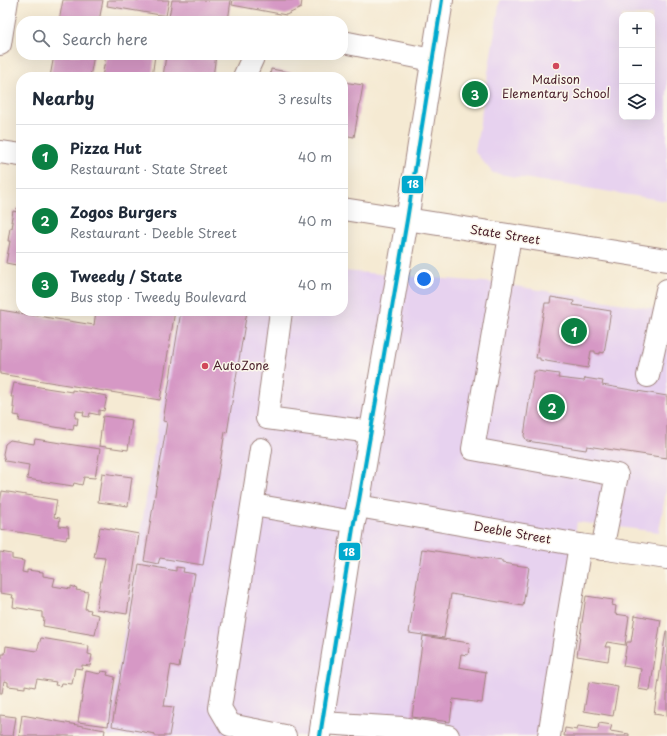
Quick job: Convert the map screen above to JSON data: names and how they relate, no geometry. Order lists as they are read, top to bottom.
{
  "streets": {
    "main road": ["State Street", "Deeble Street"]
  },
  "places": ["Madison Elementary School", "AutoZone"],
  "lines": ["transit line 18"],
  "page": {
    "map_buttons": ["+", "−"],
    "search": "Search here",
    "heading": ["Nearby", "3 results"],
    "pins": ["3", "1", "2"],
    "list": [
      {
        "mark": "1",
        "name": "Pizza Hut",
        "note": "Restaurant · State Street",
        "value": "40 m"
      },
      {
        "mark": "2",
        "name": "Zogos Burgers",
        "note": "Restaurant · Deeble Street",
        "value": "40 m"
      },
      {
        "mark": "3",
        "name": "Tweedy / State",
        "note": "Bus stop · Tweedy Boulevard",
        "value": "40 m"
      }
    ]
  }
}
